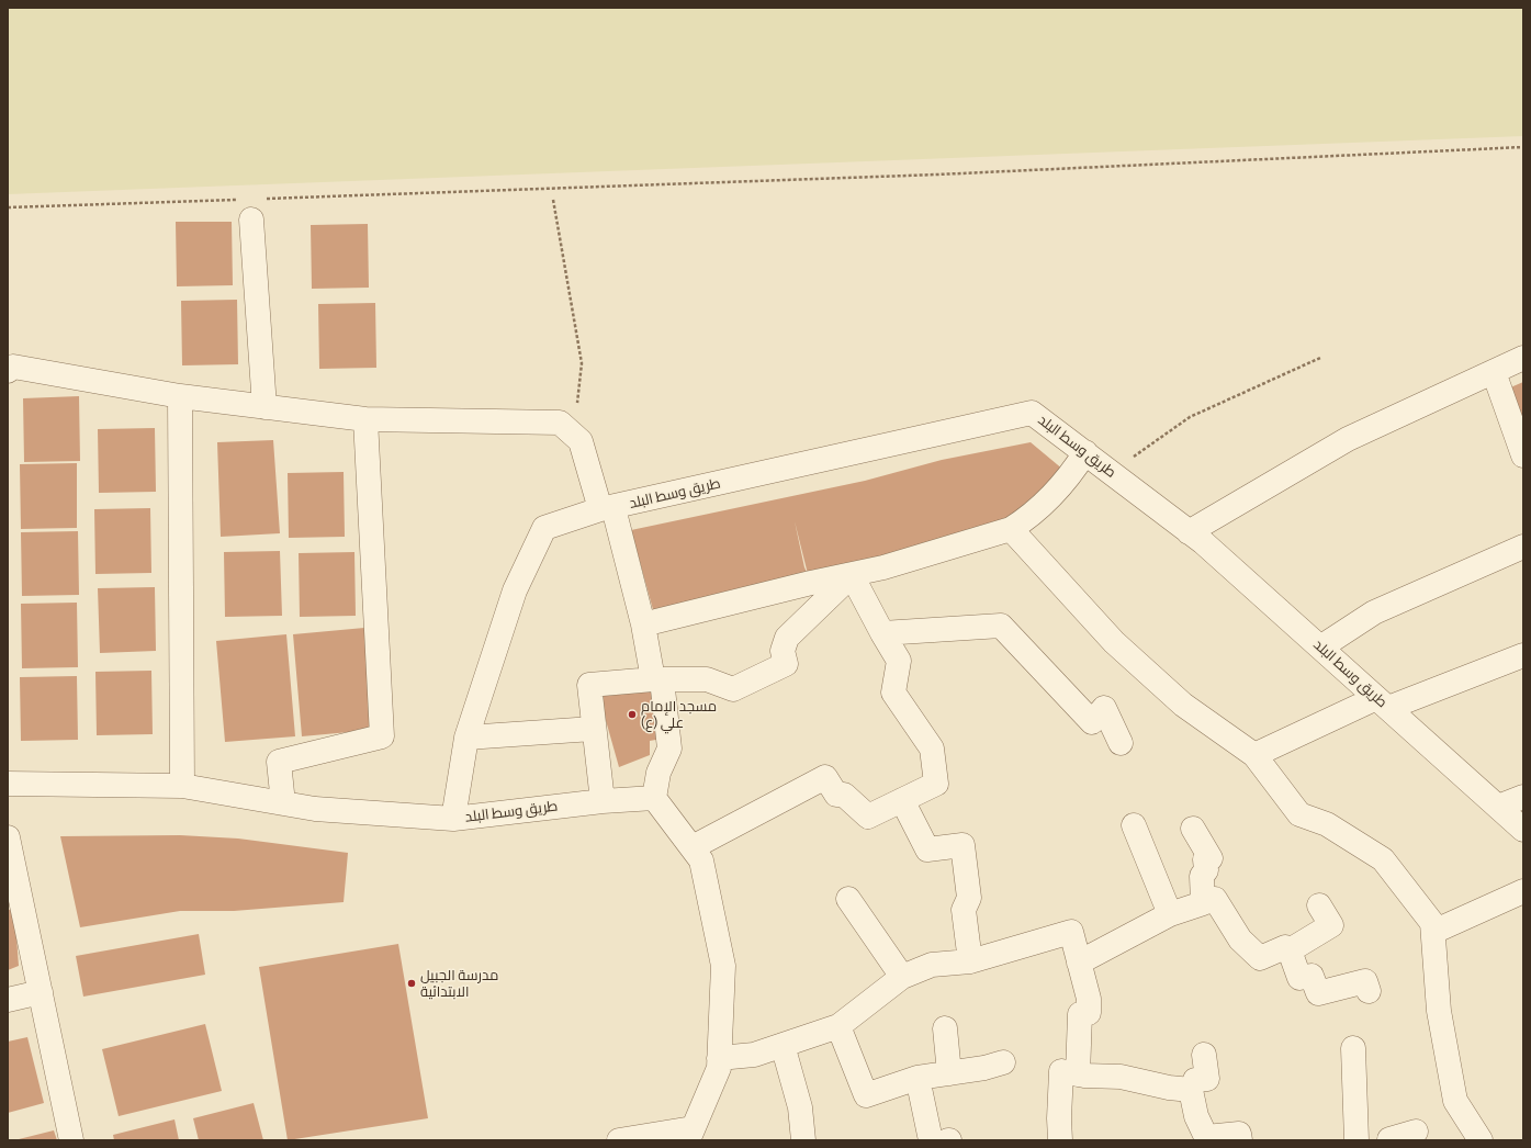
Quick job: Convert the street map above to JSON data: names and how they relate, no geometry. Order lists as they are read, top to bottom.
{
  "streets": {
    "street": ["طريق وسط البلد"]
  },
  "places": ["مسجد الإمام علي (ع)", "مدرسة الجبيل الابتدائية"]
}
